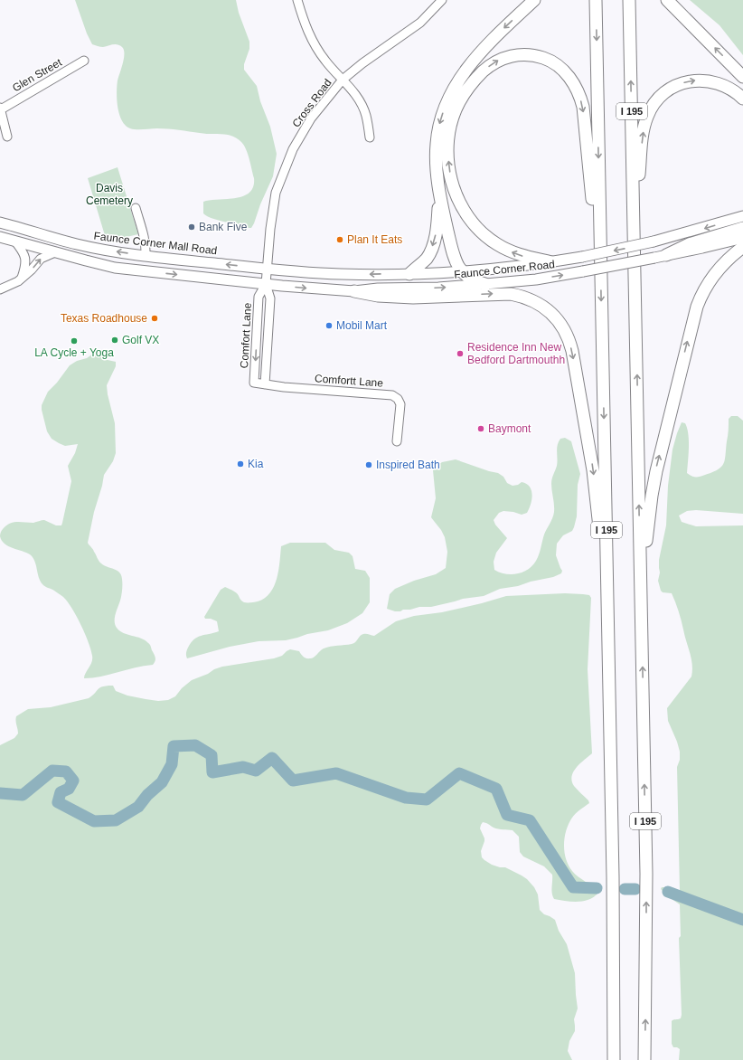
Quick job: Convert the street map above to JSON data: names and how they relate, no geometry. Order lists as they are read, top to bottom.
{
  "streets": {
    "highway": ["I 195"],
    "main road": ["Faunce Corner Mall Road", "Faunce Corner Road"],
    "street": [
      "Glen Street",
      "Cross Road",
      "Comfort Lane",
      "Comfortt Lane"
    ]
  },
  "crossings": [
    ["Cross Road", "Faunce Corner Mall Road"],
    ["Cross Road", "Faunce Corner Road"],
    ["Cross Road", "Comfort Lane"],
    ["Faunce Corner Mall Road", "Faunce Corner Road"],
    ["Faunce Corner Road", "Comfort Lane"],
    ["Comfort Lane", "Comfortt Lane"]
  ],
  "parks": ["Davis Cemetery"],
  "places": [
    "Bank Five",
    "Plan It Eats",
    "Texas Roadhouse",
    "Mobil Mart",
    "Golf VX",
    "LA Cycle + Yoga",
    "Residence Inn New Bedford Dartmouthh",
    "Baymont",
    "Kia",
    "Inspired Bath"
  ]
}
